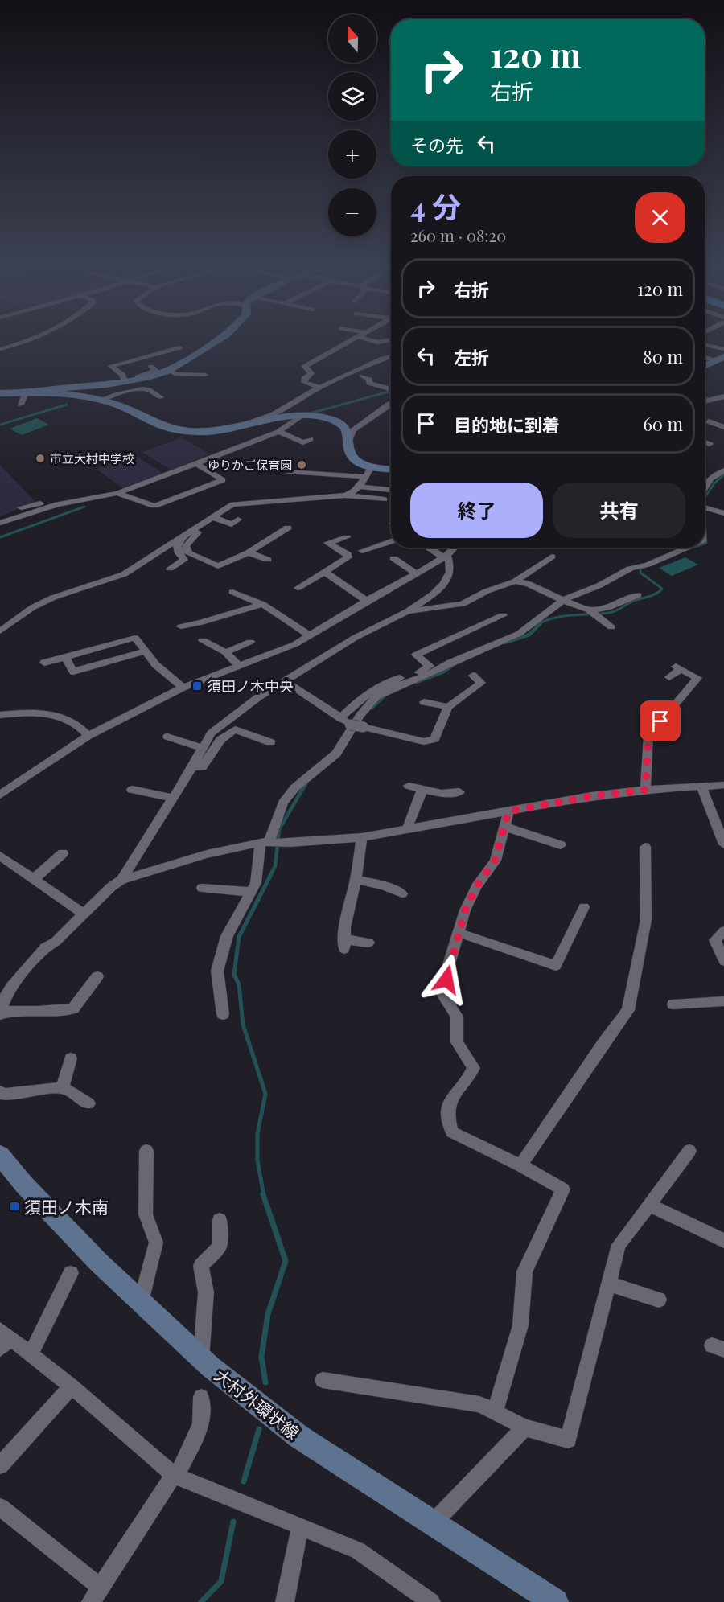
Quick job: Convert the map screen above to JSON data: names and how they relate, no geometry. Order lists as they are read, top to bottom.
{
  "streets": {
    "street": ["大村外環状線"]
  },
  "places": {
    "other": ["市立大村中学校", "ゆりかご保育園"],
    "transit": ["須田ノ木中央", "須田ノ木南"]
  },
  "north": "top",
  "page": {
    "map_buttons": ["+", "−"],
    "turn": ["120 m", "右折"],
    "then": "その先",
    "heading": ["4 分", "260 m · 08:20"],
    "list": [
      {
        "name": "右折",
        "value": "120 m"
      },
      {
        "name": "左折",
        "value": "80 m"
      },
      {
        "name": "目的地に到着",
        "value": "60 m"
      }
    ],
    "buttons": ["終了", "共有"]
  }
}
